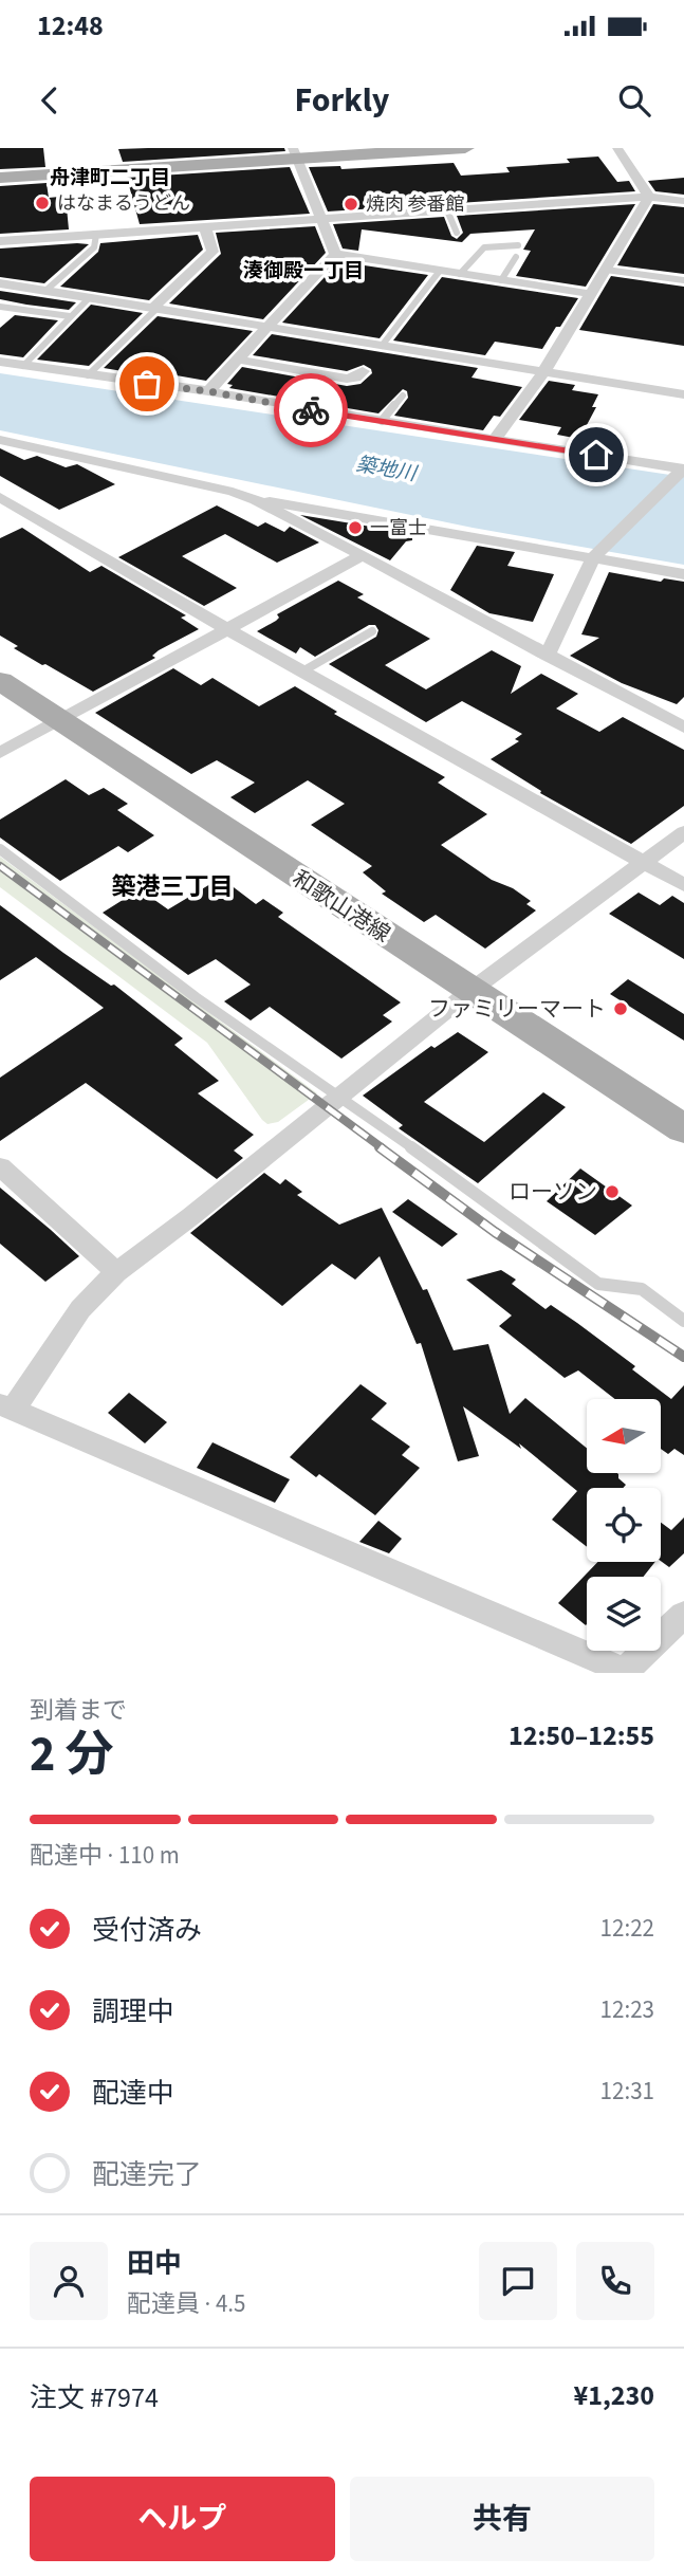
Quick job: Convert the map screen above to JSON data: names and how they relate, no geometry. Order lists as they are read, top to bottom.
{
  "streets": {
    "main road": ["和歌山港線"]
  },
  "districts": ["舟津町二丁目", "湊御殿一丁目", "築港三丁目"],
  "water": ["築地川"],
  "places": [
    "はなまるうどん",
    "焼肉 参番館",
    "一富士",
    "ファミリーマート",
    "ローソン"
  ],
  "north": "left",
  "page": {
    "status": "12:48",
    "header": "Forkly",
    "heading": ["2 分", "到着まで", "12:50–12:55"],
    "panel": [
      "田中",
      "配達員 · 4.5",
      "注文 #7974",
      "¥1,230"
    ],
    "bar": "配達中 · 110 m",
    "list": [
      ["受付済み", "12:22"],
      ["調理中", "12:23"],
      ["配達中", "12:31"],
      "配達完了"
    ],
    "buttons": ["ヘルプ", "共有"]
  }
}
